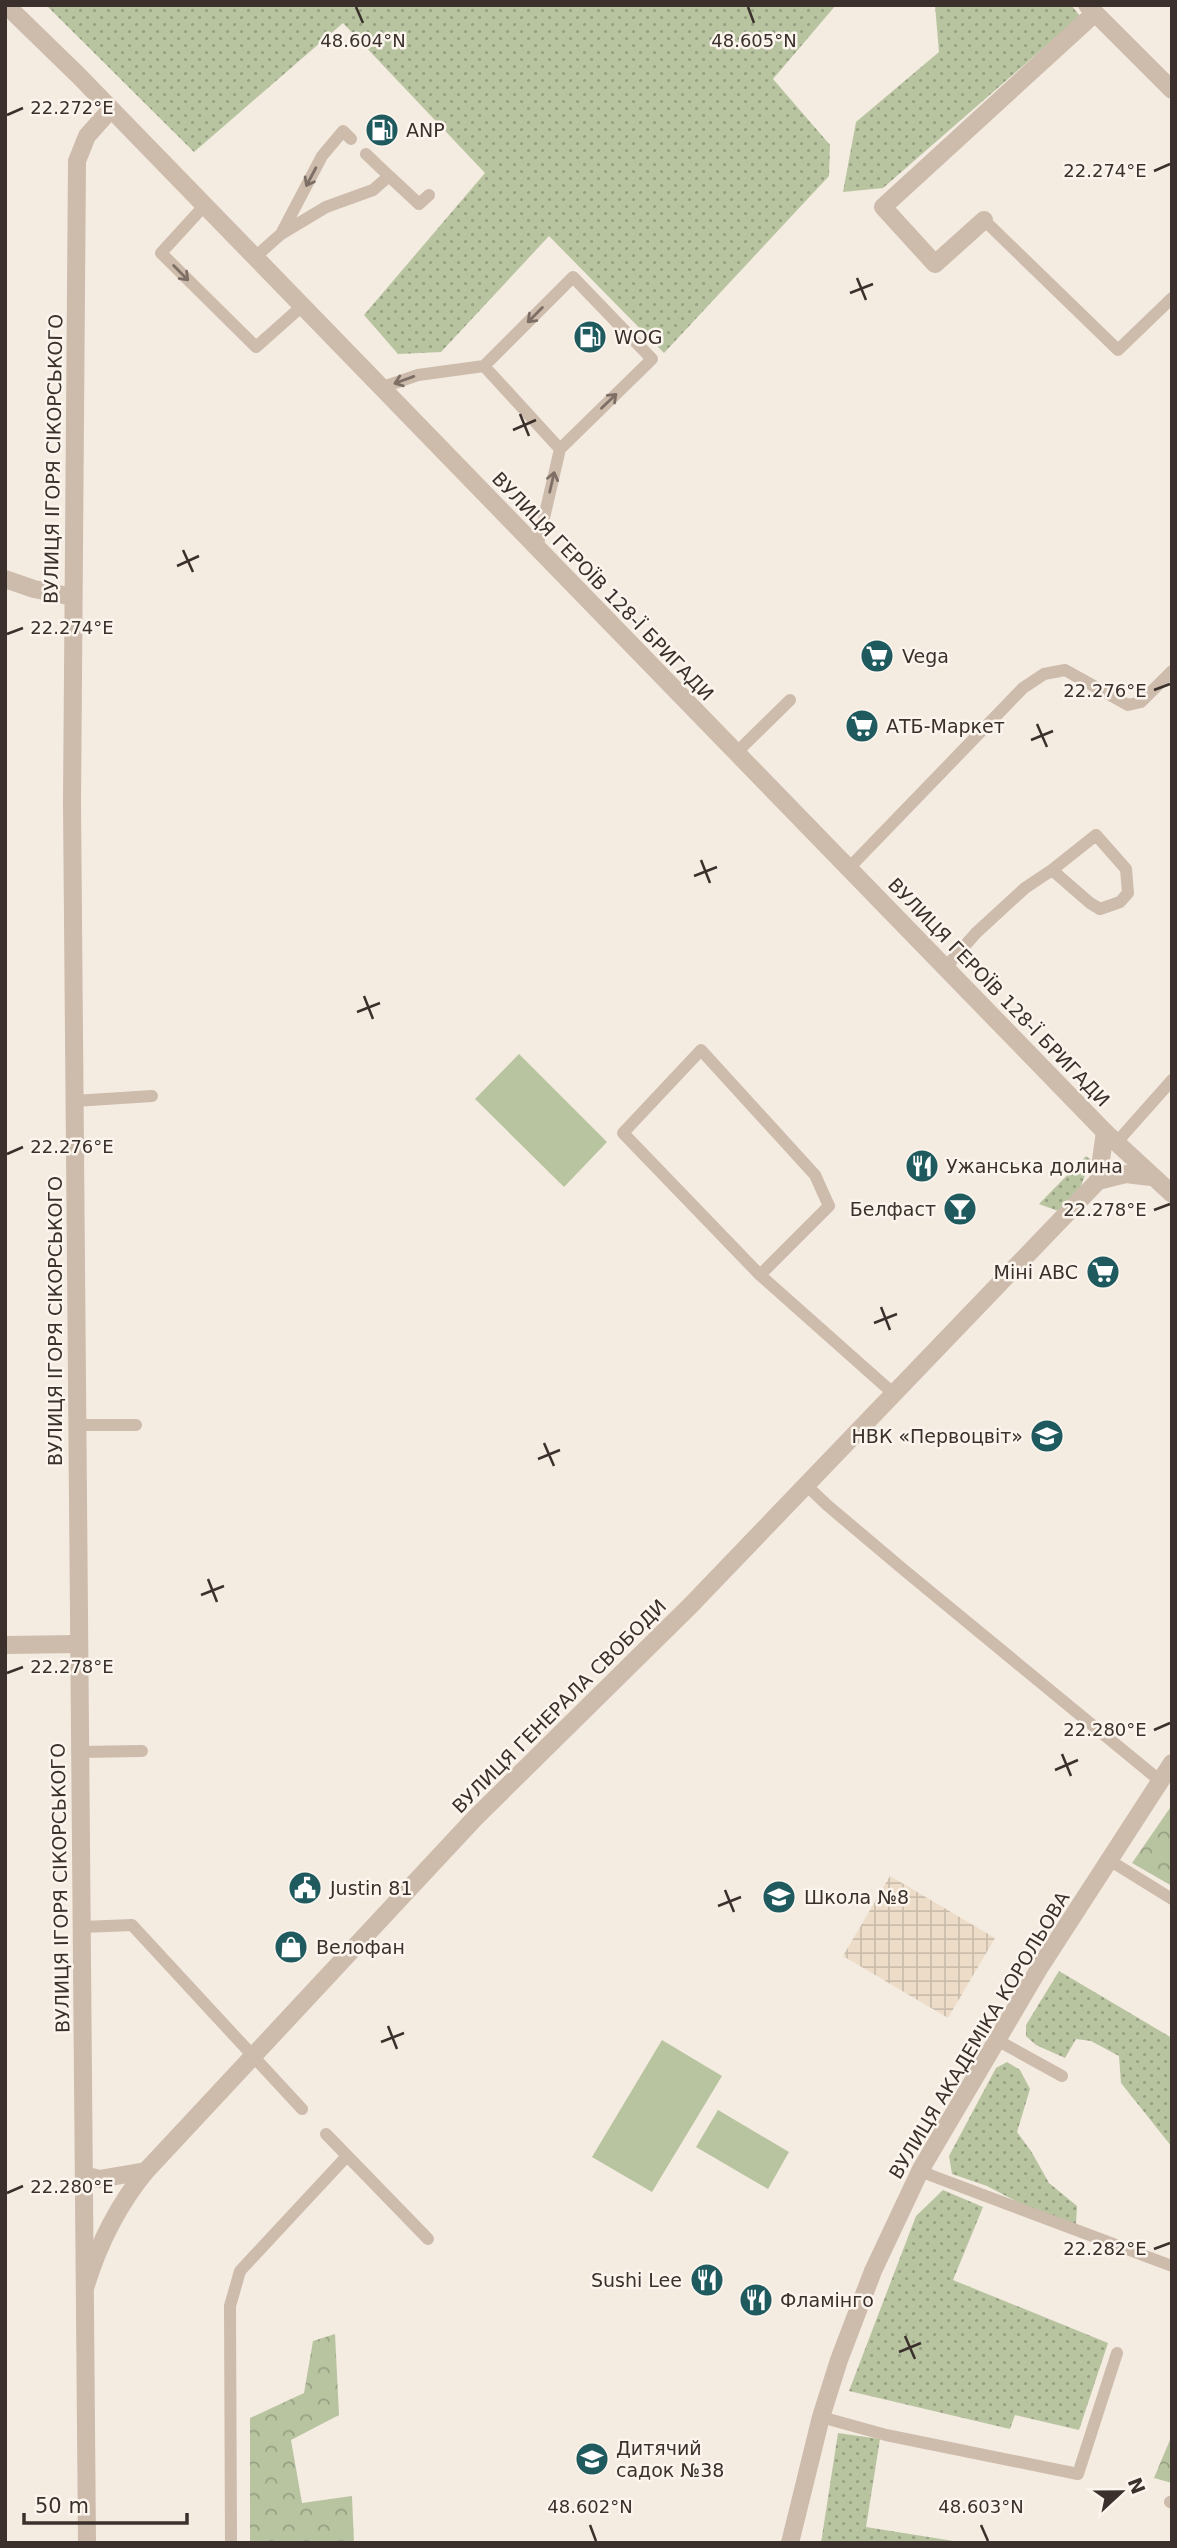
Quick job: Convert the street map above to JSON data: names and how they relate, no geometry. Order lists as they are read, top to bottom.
{
  "streets": {
    "street": [
      "ВУЛИЦЯ ІГОРЯ СІКОРСЬКОГО",
      "ВУЛИЦЯ ГЕРОЇВ 128-Ї БРИГАДИ",
      "ВУЛИЦЯ ГЕНЕРАЛА СВОБОДИ",
      "ВУЛИЦЯ АКАДЕМІКА КОРОЛЬОВА"
    ]
  },
  "crossings": [
    ["ВУЛИЦЯ ІГОРЯ СІКОРСЬКОГО", "ВУЛИЦЯ ГЕРОЇВ 128-Ї БРИГАДИ"],
    ["ВУЛИЦЯ ІГОРЯ СІКОРСЬКОГО", "ВУЛИЦЯ ГЕНЕРАЛА СВОБОДИ"]
  ],
  "places": {
    "fuel station": ["ANP", "WOG"],
    "supermarket": ["Vega", "АТБ-Маркет", "Міні ABC"],
    "restaurant": ["Ужанська долина", "Sushi Lee", "Фламінго"],
    "bar": ["Белфаст"],
    "school or university": ["НВК «Первоцвіт»", "Школа №8", "Дитячий садок №38"],
    "public building": ["Justin 81"],
    "shop": ["Велофан"]
  },
  "scale_bar": "50 m",
  "north": "right",
  "coordinates": [
    "48.604°N",
    "48.605°N",
    "22.272°E",
    "22.274°E",
    "22.276°E",
    "22.278°E",
    "22.280°E",
    "22.282°E",
    "48.602°N",
    "48.603°N"
  ]
}
